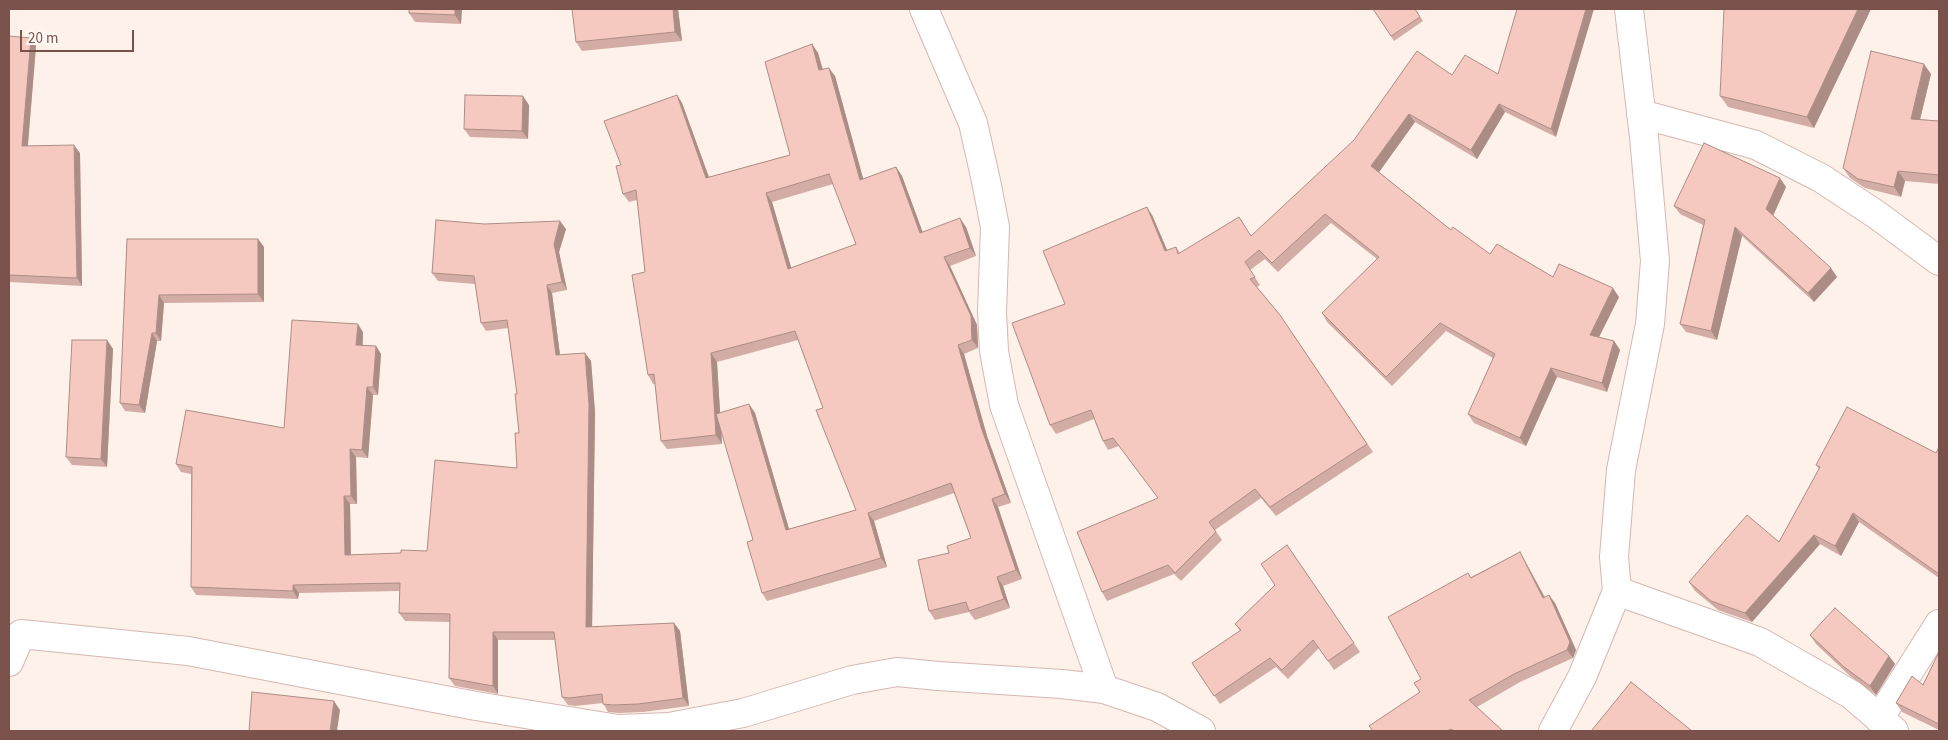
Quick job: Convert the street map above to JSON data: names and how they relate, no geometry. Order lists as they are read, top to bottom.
{
  "scale_bar": "20 m"
}
